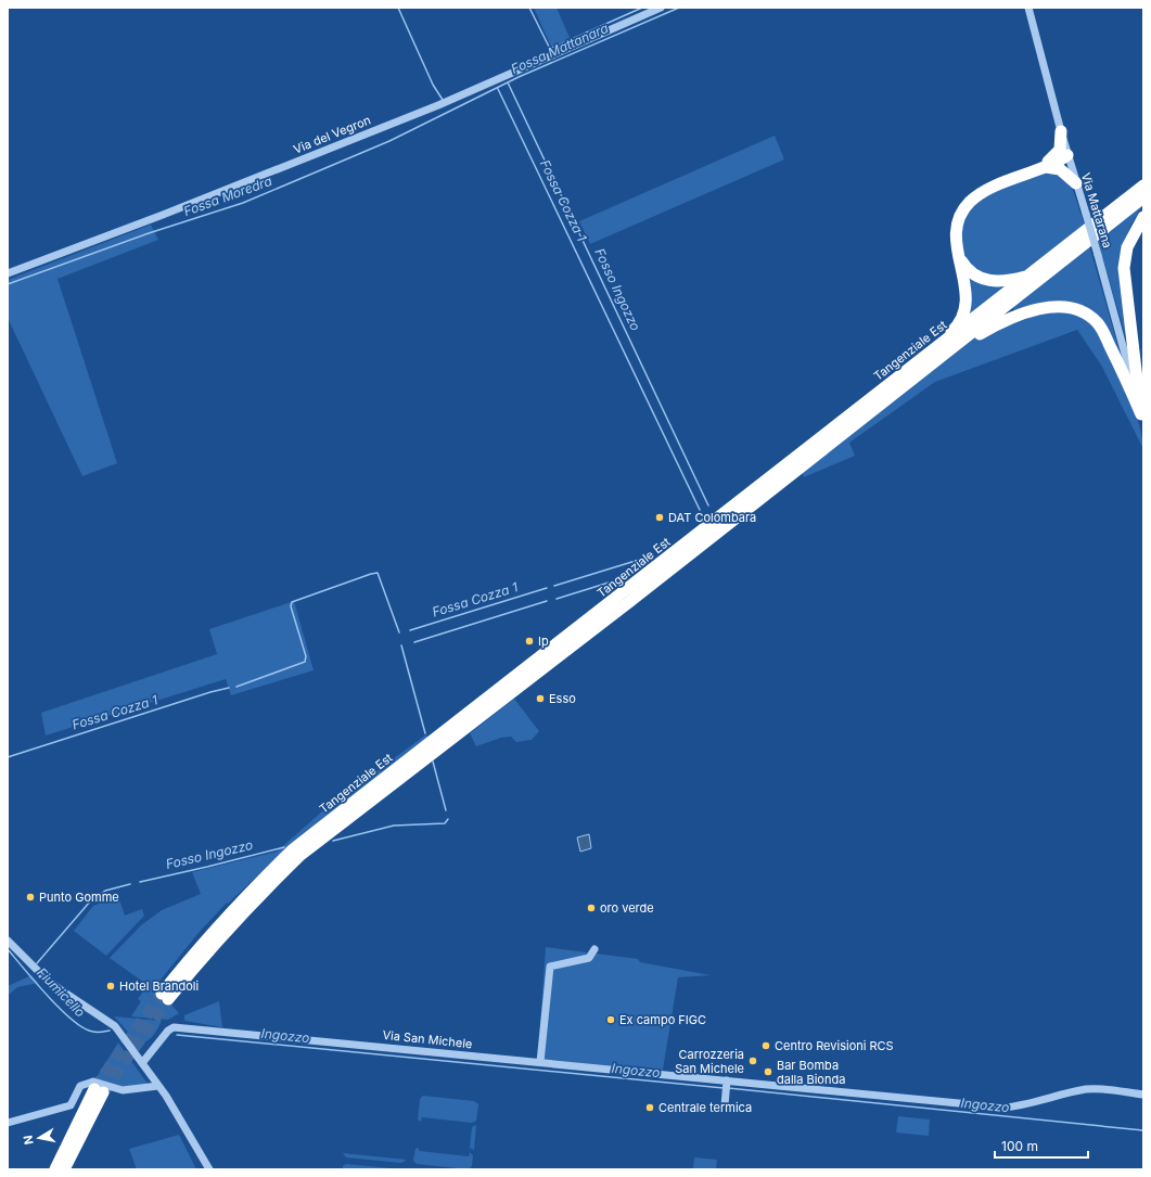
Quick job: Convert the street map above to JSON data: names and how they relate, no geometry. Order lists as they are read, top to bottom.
{
  "streets": {
    "highway": ["Tangenziale Est"],
    "street": ["Via del Vegron", "Via Mattarana", "Via San Michele"]
  },
  "water": [
    "Fossa Mattanara",
    "Fossa Moredra",
    "Fossa Cozza 1",
    "Fosso Ingozzo",
    "Fiumicello",
    "Ingozzo"
  ],
  "places": [
    "DAT Colombara",
    "Ip",
    "Esso",
    "Punto Gomme",
    "oro verde",
    "Hotel Brandoli",
    "Ex campo FIGC",
    "Centro Revisioni RCS",
    "Carrozzeria San Michele",
    "Bar Bomba dalla Bionda",
    "Centrale termica"
  ],
  "scale_bar": "100 m",
  "north": "left"
}
